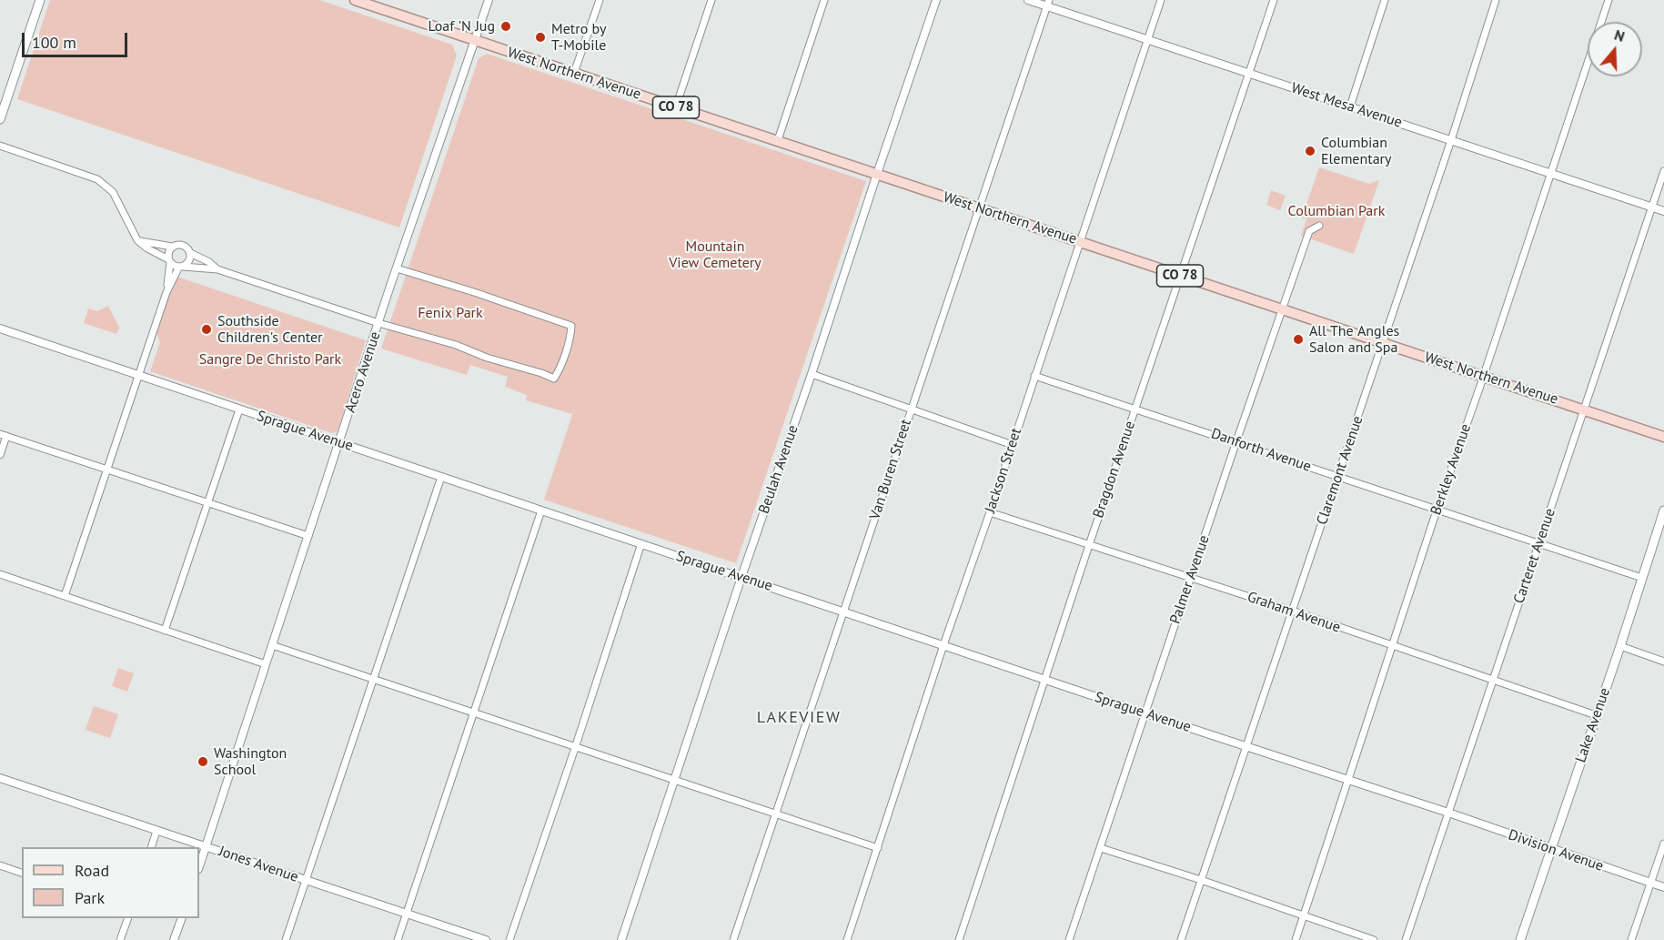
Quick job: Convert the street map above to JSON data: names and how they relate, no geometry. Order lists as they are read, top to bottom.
{
  "streets": {
    "main road": ["West Northern Avenue", "CO 78", "Lake Avenue"],
    "street": [
      "West Mesa Avenue",
      "Acero Avenue",
      "Sprague Avenue",
      "Danforth Avenue",
      "Beulah Avenue",
      "Van Buren Street",
      "Bragdon Avenue",
      "Berkley Avenue",
      "Jackson Street",
      "Claremont Avenue",
      "Carteret Avenue",
      "Palmer Avenue",
      "Graham Avenue",
      "Division Avenue",
      "Jones Avenue"
    ]
  },
  "crossings": [
    ["West Northern Avenue", "Acero Avenue"],
    ["West Northern Avenue", "Beulah Avenue"],
    ["West Northern Avenue", "Van Buren Street"],
    ["West Northern Avenue", "Bragdon Avenue"],
    ["West Northern Avenue", "Berkley Avenue"],
    ["West Northern Avenue", "Jackson Street"],
    ["West Northern Avenue", "Claremont Avenue"],
    ["West Northern Avenue", "Carteret Avenue"],
    ["West Northern Avenue", "Palmer Avenue"],
    ["West Mesa Avenue", "Van Buren Street"],
    ["West Mesa Avenue", "Bragdon Avenue"],
    ["West Mesa Avenue", "Berkley Avenue"],
    ["West Mesa Avenue", "Jackson Street"],
    ["West Mesa Avenue", "Claremont Avenue"],
    ["West Mesa Avenue", "Carteret Avenue"],
    ["Acero Avenue", "Sprague Avenue"],
    ["Acero Avenue", "Jones Avenue"],
    ["Sprague Avenue", "Beulah Avenue"],
    ["Sprague Avenue", "Van Buren Street"],
    ["Sprague Avenue", "Bragdon Avenue"],
    ["Sprague Avenue", "Berkley Avenue"],
    ["Sprague Avenue", "Jackson Street"],
    ["Sprague Avenue", "Claremont Avenue"],
    ["Sprague Avenue", "Carteret Avenue"],
    ["Sprague Avenue", "Palmer Avenue"],
    ["Sprague Avenue", "Division Avenue"],
    ["Danforth Avenue", "Bragdon Avenue"],
    ["Danforth Avenue", "Berkley Avenue"],
    ["Danforth Avenue", "Jackson Street"],
    ["Danforth Avenue", "Claremont Avenue"],
    ["Danforth Avenue", "Carteret Avenue"],
    ["Danforth Avenue", "Palmer Avenue"],
    ["Danforth Avenue", "Lake Avenue"],
    ["Bragdon Avenue", "Graham Avenue"],
    ["Berkley Avenue", "Graham Avenue"],
    ["Jackson Street", "Graham Avenue"],
    ["Claremont Avenue", "Graham Avenue"],
    ["Carteret Avenue", "Graham Avenue"],
    ["Carteret Avenue", "Division Avenue"],
    ["Palmer Avenue", "Graham Avenue"],
    ["Graham Avenue", "Lake Avenue"],
    ["Lake Avenue", "Division Avenue"]
  ],
  "districts": ["LAKEVIEW"],
  "parks": [
    "Columbian Park",
    "Mountain View Cemetery",
    "Fenix Park",
    "Sangre De Christo Park"
  ],
  "places": [
    "Loaf 'N Jug",
    "Metro by T-Mobile",
    "Columbian Elementary",
    "Southside Children's Center",
    "All The Angles Salon and Spa",
    "Washington School"
  ],
  "legend": ["Road", "Park"],
  "scale_bar": "100 m",
  "north": "top"
}
